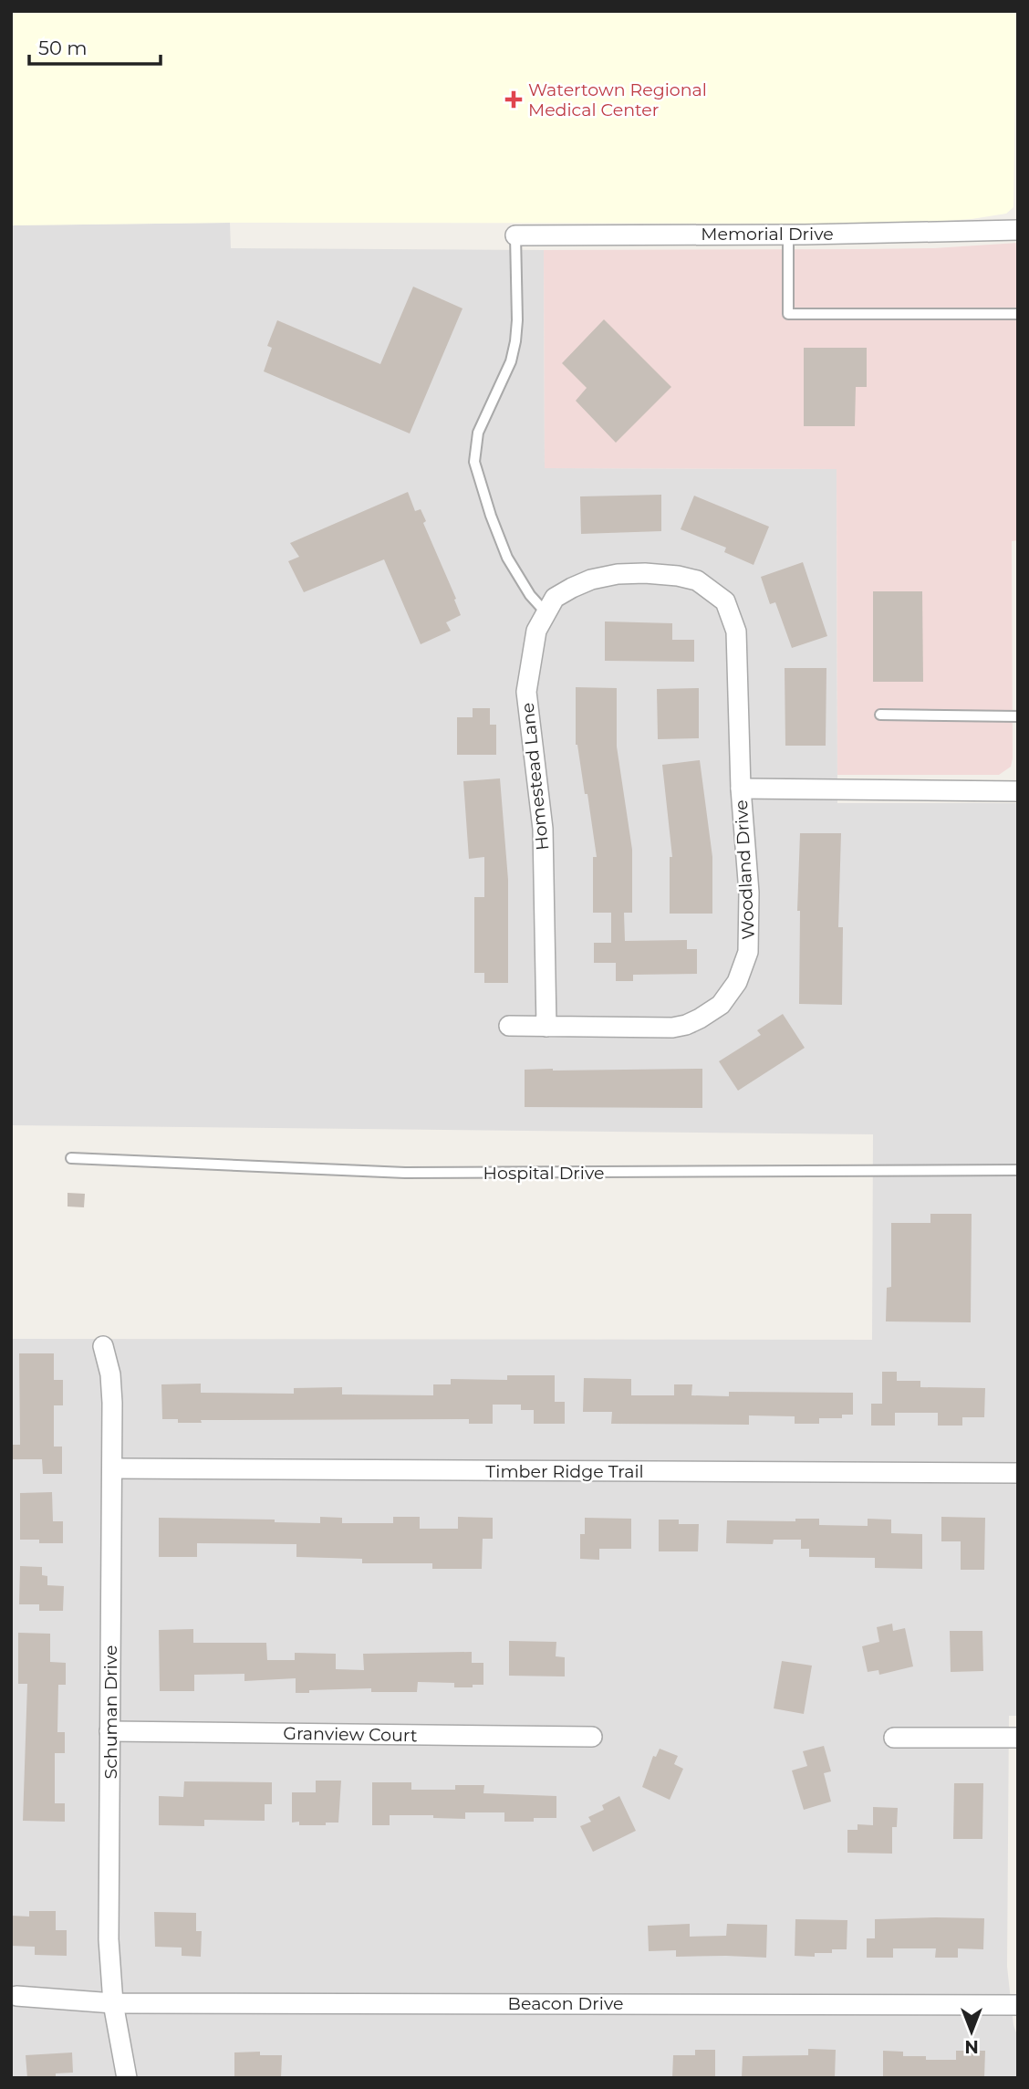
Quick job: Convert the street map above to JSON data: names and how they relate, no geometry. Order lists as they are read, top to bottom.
{
  "streets": {
    "street": [
      "Memorial Drive",
      "Homestead Lane",
      "Woodland Drive",
      "Timber Ridge Trail",
      "Schuman Drive",
      "Granview Court",
      "Beacon Drive"
    ],
    "lane": ["Hospital Drive"]
  },
  "crossings": [
    ["Homestead Lane", "Woodland Drive"],
    ["Timber Ridge Trail", "Schuman Drive"],
    ["Schuman Drive", "Granview Court"],
    ["Schuman Drive", "Beacon Drive"]
  ],
  "places": {
    "health": ["Watertown Regional Medical Center"]
  },
  "scale_bar": "50 m",
  "north": "bottom"
}
